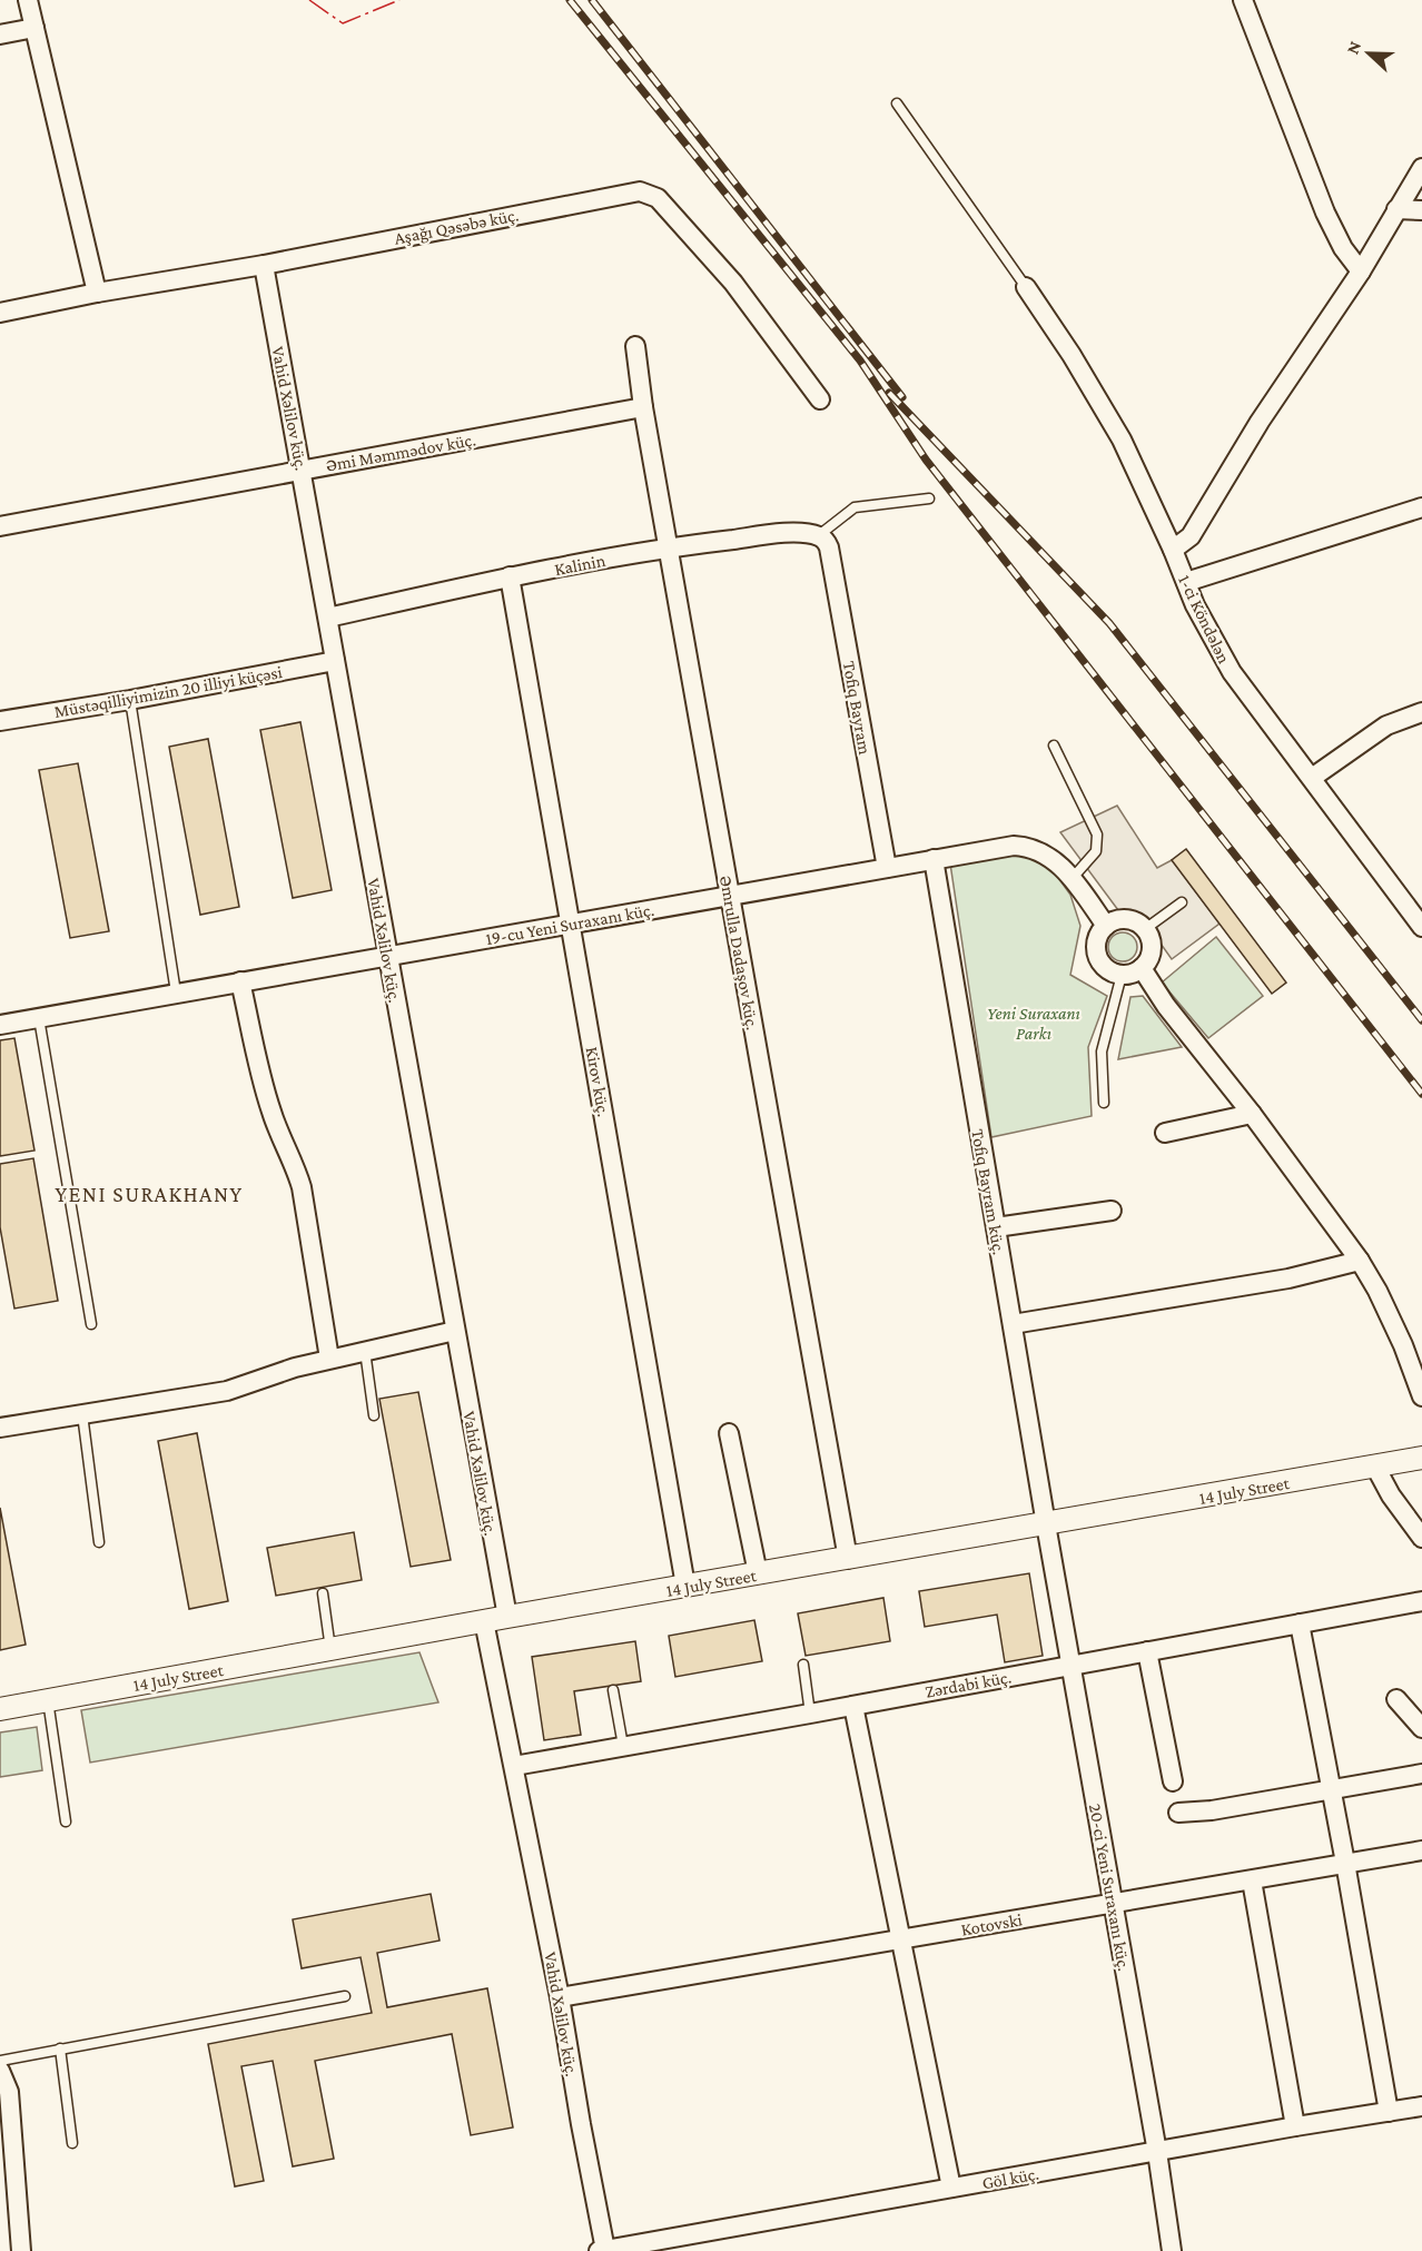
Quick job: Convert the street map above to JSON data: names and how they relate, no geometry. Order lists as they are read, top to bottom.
{
  "streets": {
    "street": [
      "Aşağı Qəsəbə küç.",
      "Vahid Xəlilov küç.",
      "Əmi Məmmədov küç.",
      "Kalinin",
      "1-ci Köndələn",
      "Müstəqilliyimizin 20 illiyi küçəsi",
      "Tofiq Bayram",
      "19-cu Yeni Suraxanı küç.",
      "Əmrulla Dadaşov küç.",
      "Kirov küç.",
      "Tofiq Bayram küç.",
      "14 July Street",
      "Zərdabi küç.",
      "20-ci Yeni Suraxanı küç.",
      "Kotovski",
      "Göl küç."
    ]
  },
  "crossings": [
    ["Aşağı Qəsəbə küç.", "Vahid Xəlilov küç."],
    ["Vahid Xəlilov küç.", "Əmi Məmmədov küç."],
    ["Vahid Xəlilov küç.", "Kalinin"],
    ["Vahid Xəlilov küç.", "Müstəqilliyimizin 20 illiyi küçəsi"],
    ["Vahid Xəlilov küç.", "19-cu Yeni Suraxanı küç."],
    ["Vahid Xəlilov küç.", "14 July Street"],
    ["Vahid Xəlilov küç.", "Zərdabi küç."],
    ["Vahid Xəlilov küç.", "Kotovski"],
    ["Vahid Xəlilov küç.", "Göl küç."],
    ["Əmi Məmmədov küç.", "Əmrulla Dadaşov küç."],
    ["Kalinin", "Tofiq Bayram"],
    ["Kalinin", "Əmrulla Dadaşov küç."],
    ["Kalinin", "Kirov küç."],
    ["Tofiq Bayram", "19-cu Yeni Suraxanı küç."],
    ["19-cu Yeni Suraxanı küç.", "Əmrulla Dadaşov küç."],
    ["19-cu Yeni Suraxanı küç.", "Kirov küç."],
    ["19-cu Yeni Suraxanı küç.", "Tofiq Bayram küç."],
    ["Əmrulla Dadaşov küç.", "14 July Street"],
    ["Kirov küç.", "14 July Street"],
    ["Tofiq Bayram küç.", "14 July Street"],
    ["Tofiq Bayram küç.", "20-ci Yeni Suraxanı küç."],
    ["14 July Street", "20-ci Yeni Suraxanı küç."],
    ["Zərdabi küç.", "20-ci Yeni Suraxanı küç."],
    ["20-ci Yeni Suraxanı küç.", "Kotovski"],
    ["20-ci Yeni Suraxanı küç.", "Göl küç."]
  ],
  "districts": ["YENI SURAKHANY"],
  "parks": ["Yeni Suraxanı Parkı"],
  "north": "left"
}
